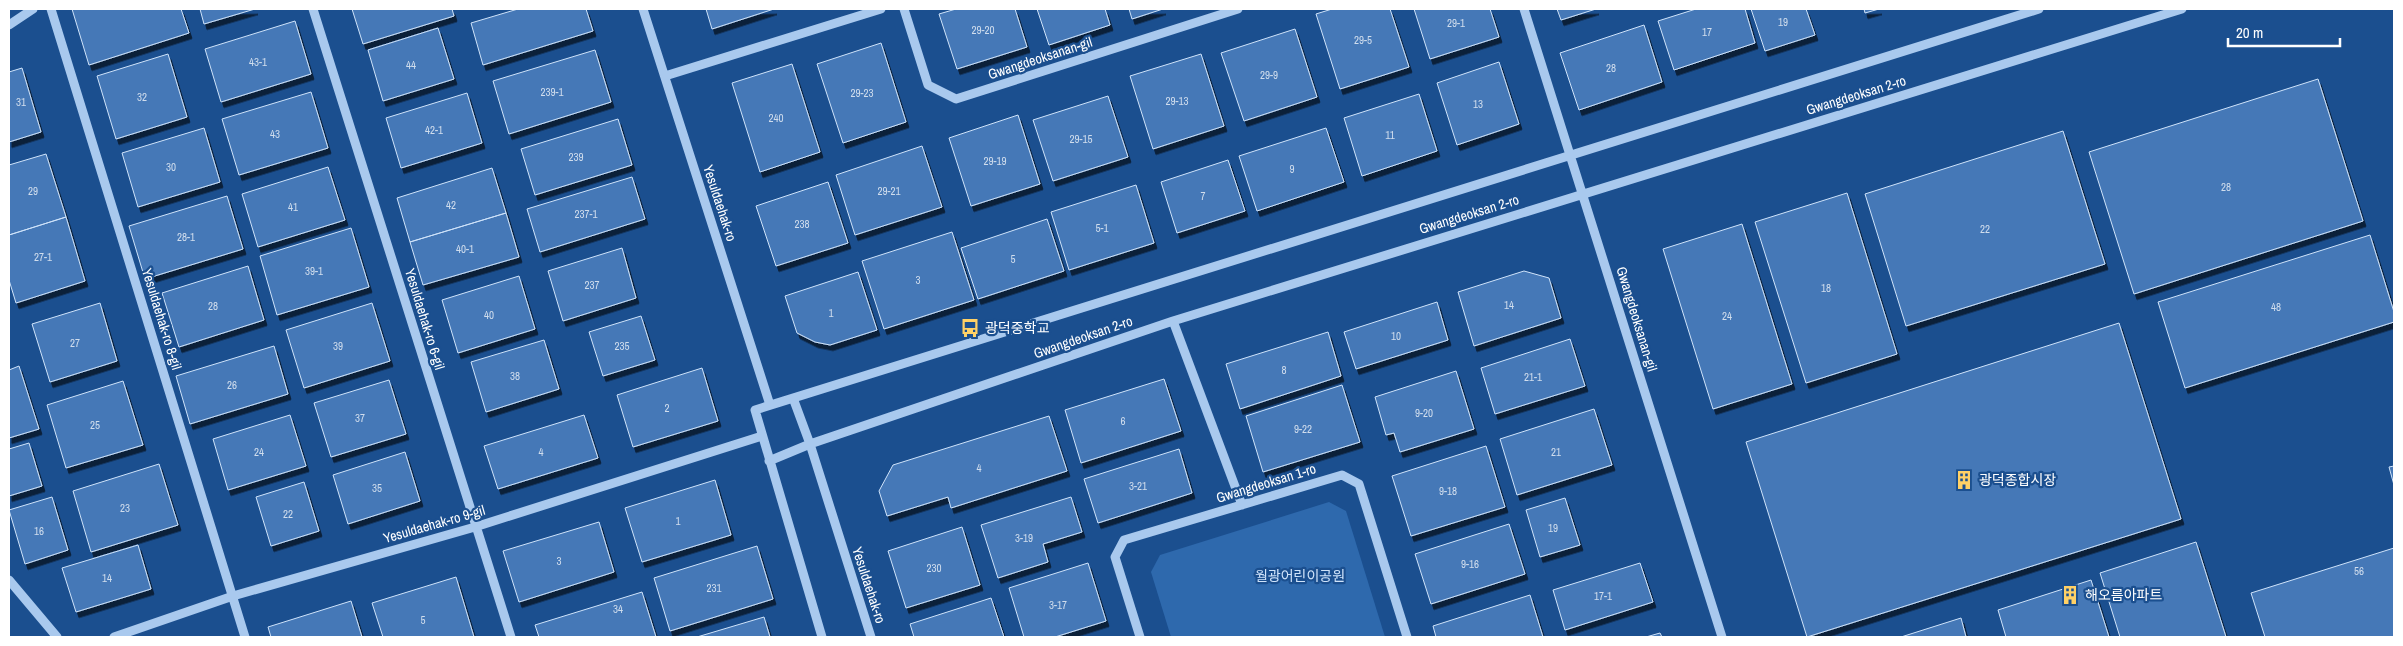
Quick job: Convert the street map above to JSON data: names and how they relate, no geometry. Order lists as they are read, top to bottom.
{
  "streets": {
    "street": [
      "Gwangdeoksanan-gil",
      "Gwangdeoksan 2-ro",
      "Yesuldaehak-ro",
      "Yesuldaehak-ro 8-gil",
      "Yesuldaehak-ro 6-gil",
      "Gwangdeoksan 1-ro",
      "Yesuldaehak-ro 9-gil"
    ]
  },
  "crossings": [
    ["Gwangdeoksanan-gil", "Gwangdeoksan 2-ro"],
    ["Gwangdeoksan 2-ro", "Yesuldaehak-ro"],
    ["Gwangdeoksan 2-ro", "Yesuldaehak-ro 9-gil"],
    ["Yesuldaehak-ro 8-gil", "Yesuldaehak-ro 9-gil"],
    ["Yesuldaehak-ro 6-gil", "Yesuldaehak-ro 9-gil"]
  ],
  "parks": ["월광어린이공원"],
  "places": {
    "bus stop": ["광덕중학교"],
    "building": ["광덕종합시장", "해오름아파트"]
  },
  "house_numbers": [
    "19",
    "29-1",
    "29-20",
    "17",
    "29-5",
    "43-1",
    "44",
    "28",
    "29-9",
    "239-1",
    "29-23",
    "32",
    "29-13",
    "31",
    "13",
    "240",
    "42-1",
    "43",
    "11",
    "29-15",
    "239",
    "29-19",
    "30",
    "9",
    "28",
    "29",
    "29-21",
    "7",
    "42",
    "41",
    "237-1",
    "238",
    "5-1",
    "22",
    "28-1",
    "40-1",
    "27-1",
    "5",
    "39-1",
    "3",
    "237",
    "18",
    "14",
    "28",
    "48",
    "1",
    "40",
    "24",
    "10",
    "27",
    "39",
    "235",
    "8",
    "38",
    "21-1",
    "26",
    "2",
    "9-20",
    "37",
    "6",
    "25",
    "9-22",
    "24",
    "4",
    "21",
    "4",
    "3-21",
    "35",
    "9-18",
    "23",
    "22",
    "1",
    "19",
    "16",
    "3-19",
    "3",
    "9-16",
    "230",
    "56",
    "14",
    "231",
    "17-1",
    "3-17",
    "34",
    "5"
  ],
  "scale_bar": "20 m"
}
